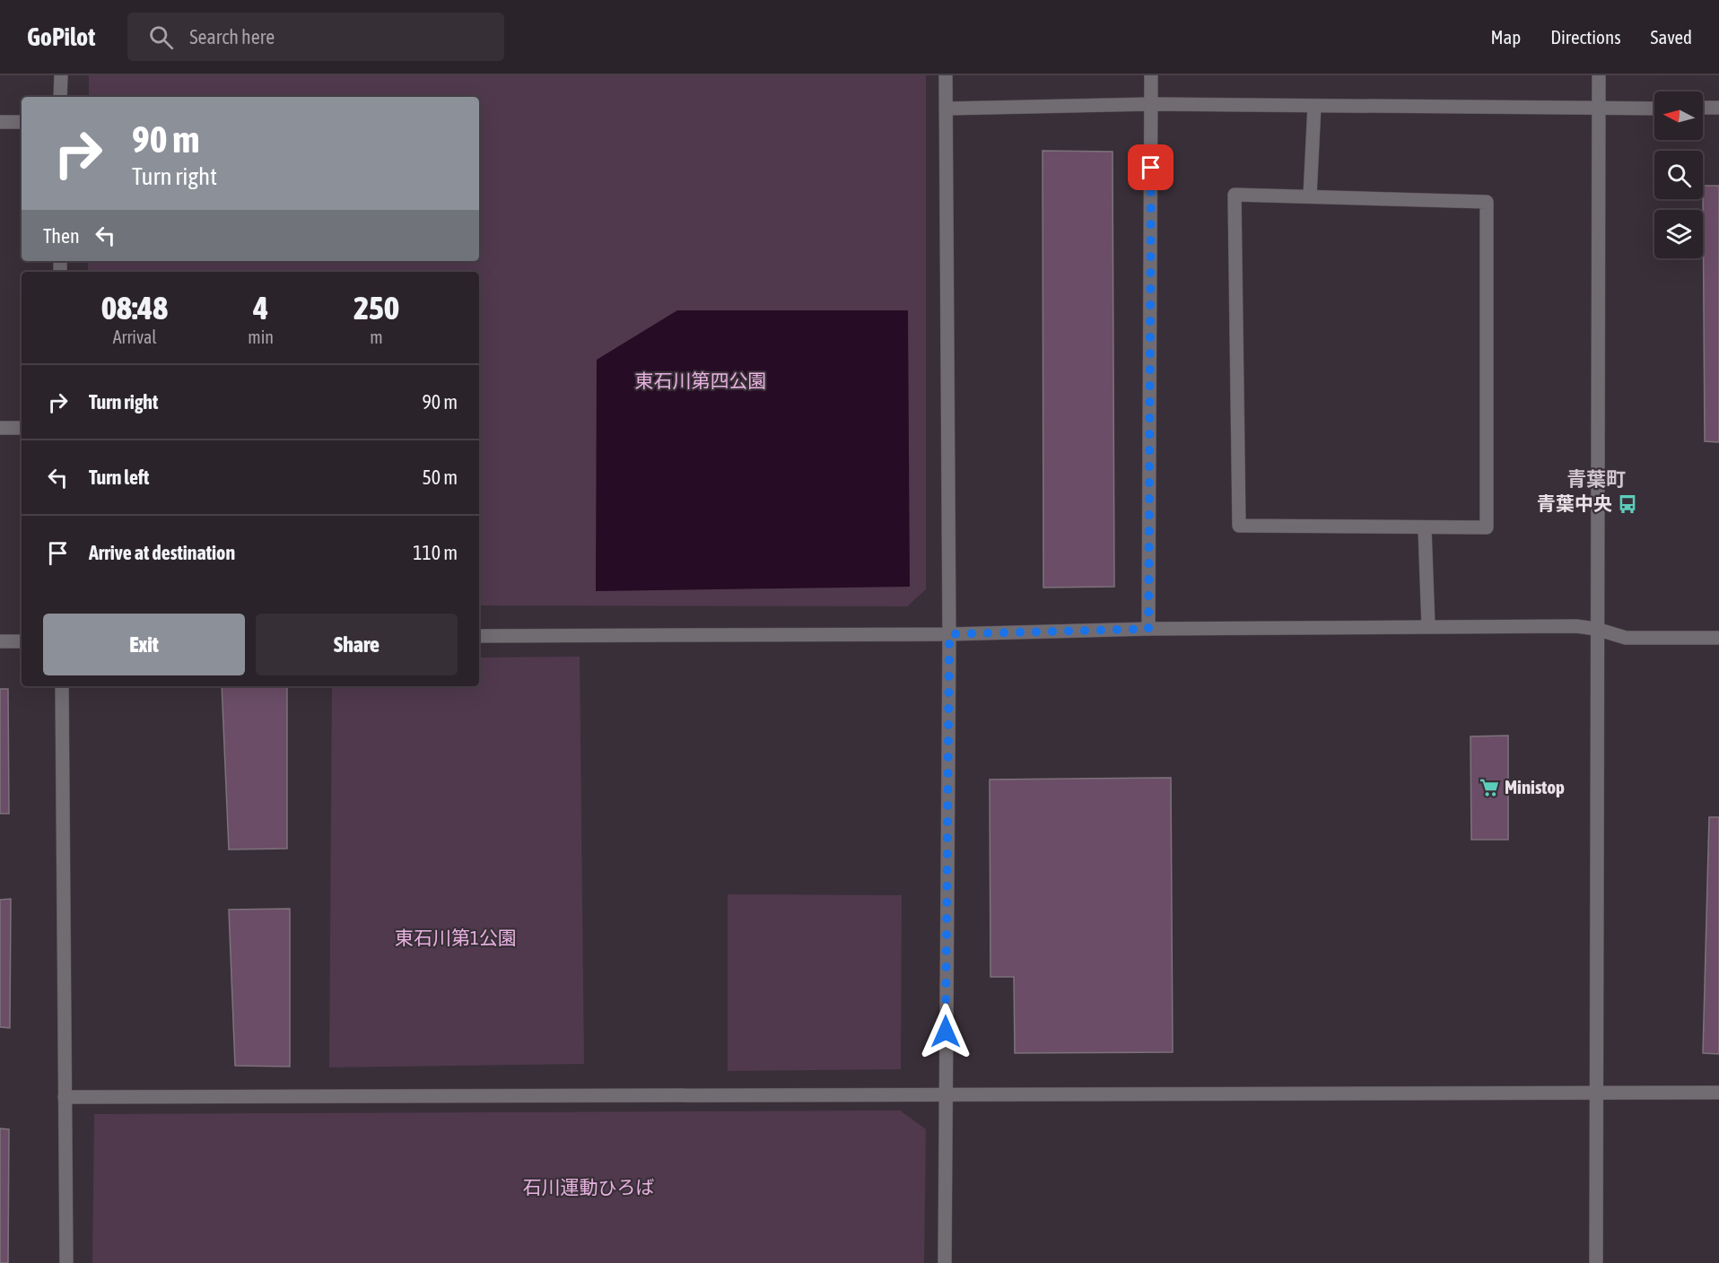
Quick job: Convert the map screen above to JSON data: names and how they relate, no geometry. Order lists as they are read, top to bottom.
{
  "districts": ["青葉町"],
  "parks": ["東石川第四公園", "東石川第1公園", "石川運動ひろば"],
  "places": {
    "bus stop": ["青葉中央"],
    "supermarket": ["Ministop"]
  },
  "north": "left",
  "page": {
    "header": "GoPilot",
    "search": "Search here",
    "nav": ["Map", "Directions", "Saved"],
    "turn": ["90 m", "Turn right"],
    "then": "Then",
    "eta": [
      "08:48",
      "Arrival",
      "4",
      "min",
      "250",
      "m"
    ],
    "list": [
      {
        "name": "Turn right",
        "value": "90 m"
      },
      {
        "name": "Turn left",
        "value": "50 m"
      },
      {
        "name": "Arrive at destination",
        "value": "110 m"
      }
    ],
    "buttons": ["Exit", "Share"]
  }
}
